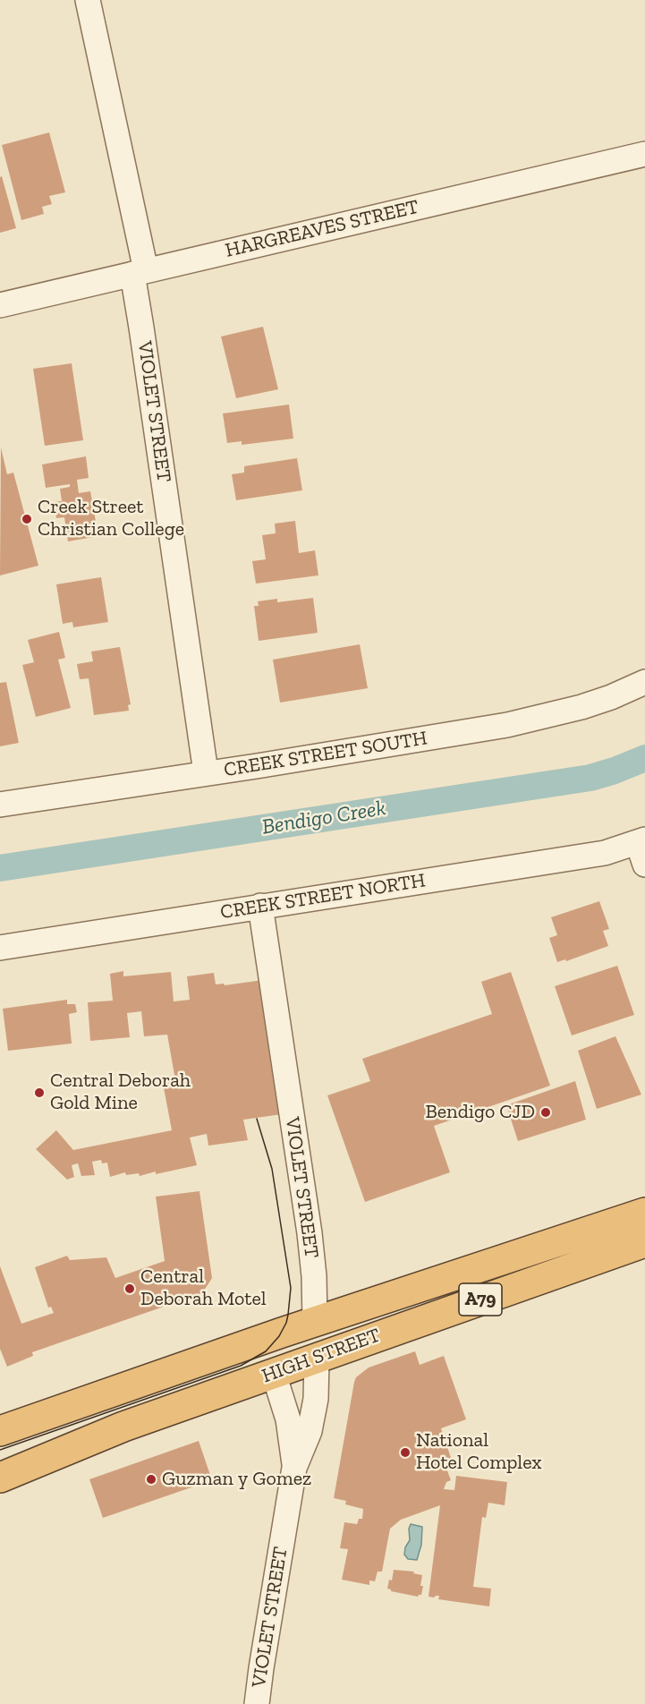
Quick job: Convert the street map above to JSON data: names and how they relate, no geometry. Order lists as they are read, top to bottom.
{
  "streets": {
    "highway": ["VIOLET STREET", "A79", "HIGH STREET"],
    "street": ["HARGREAVES STREET", "CREEK STREET SOUTH", "CREEK STREET NORTH"]
  },
  "crossings": [
    ["HARGREAVES STREET", "VIOLET STREET"],
    ["VIOLET STREET", "CREEK STREET SOUTH"],
    ["VIOLET STREET", "CREEK STREET NORTH"],
    ["VIOLET STREET", "HIGH STREET"]
  ],
  "water": ["Bendigo Creek"],
  "places": [
    "Creek Street Christian College",
    "Central Deborah Gold Mine",
    "Bendigo CJD",
    "Central Deborah Motel",
    "National Hotel Complex",
    "Guzman y Gomez"
  ]
}
